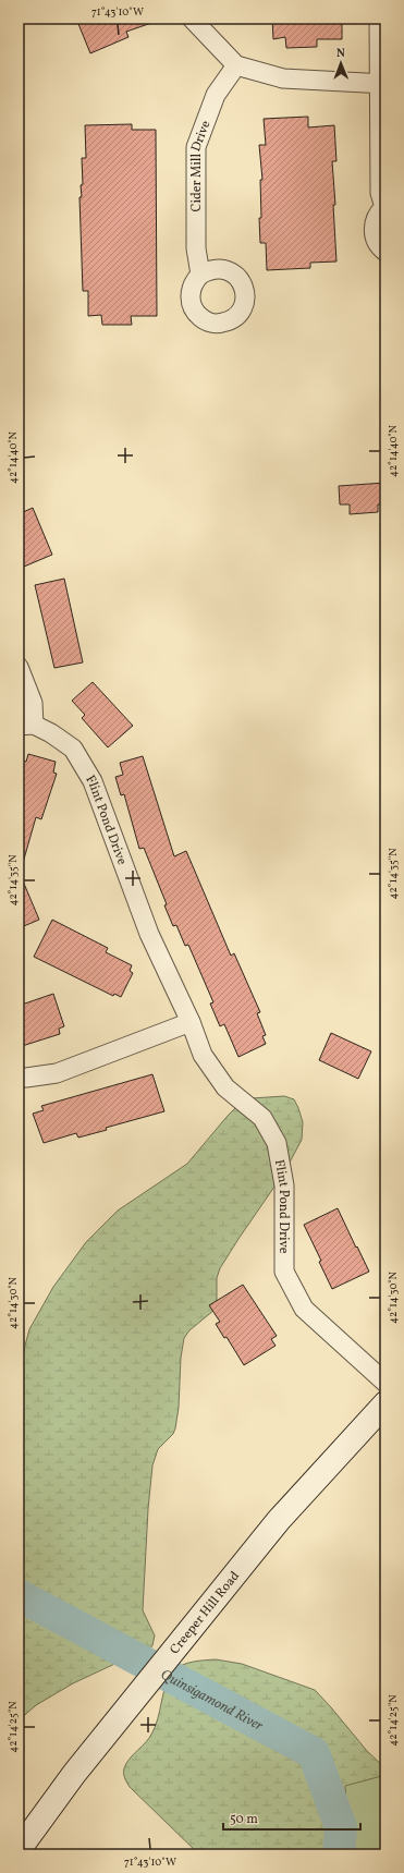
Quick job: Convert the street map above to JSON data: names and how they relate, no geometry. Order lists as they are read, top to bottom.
{
  "streets": {
    "street": ["Cider Mill Drive", "Flint Pond Drive", "Creeper Hill Road"]
  },
  "water": ["Quinsigamond River"],
  "scale_bar": "50 m",
  "north": "top",
  "coordinates": [
    "71°43'10\"W",
    "42°14'40\"N",
    "42°14'35\"N",
    "42°14'30\"N",
    "42°14'25\"N"
  ]
}
